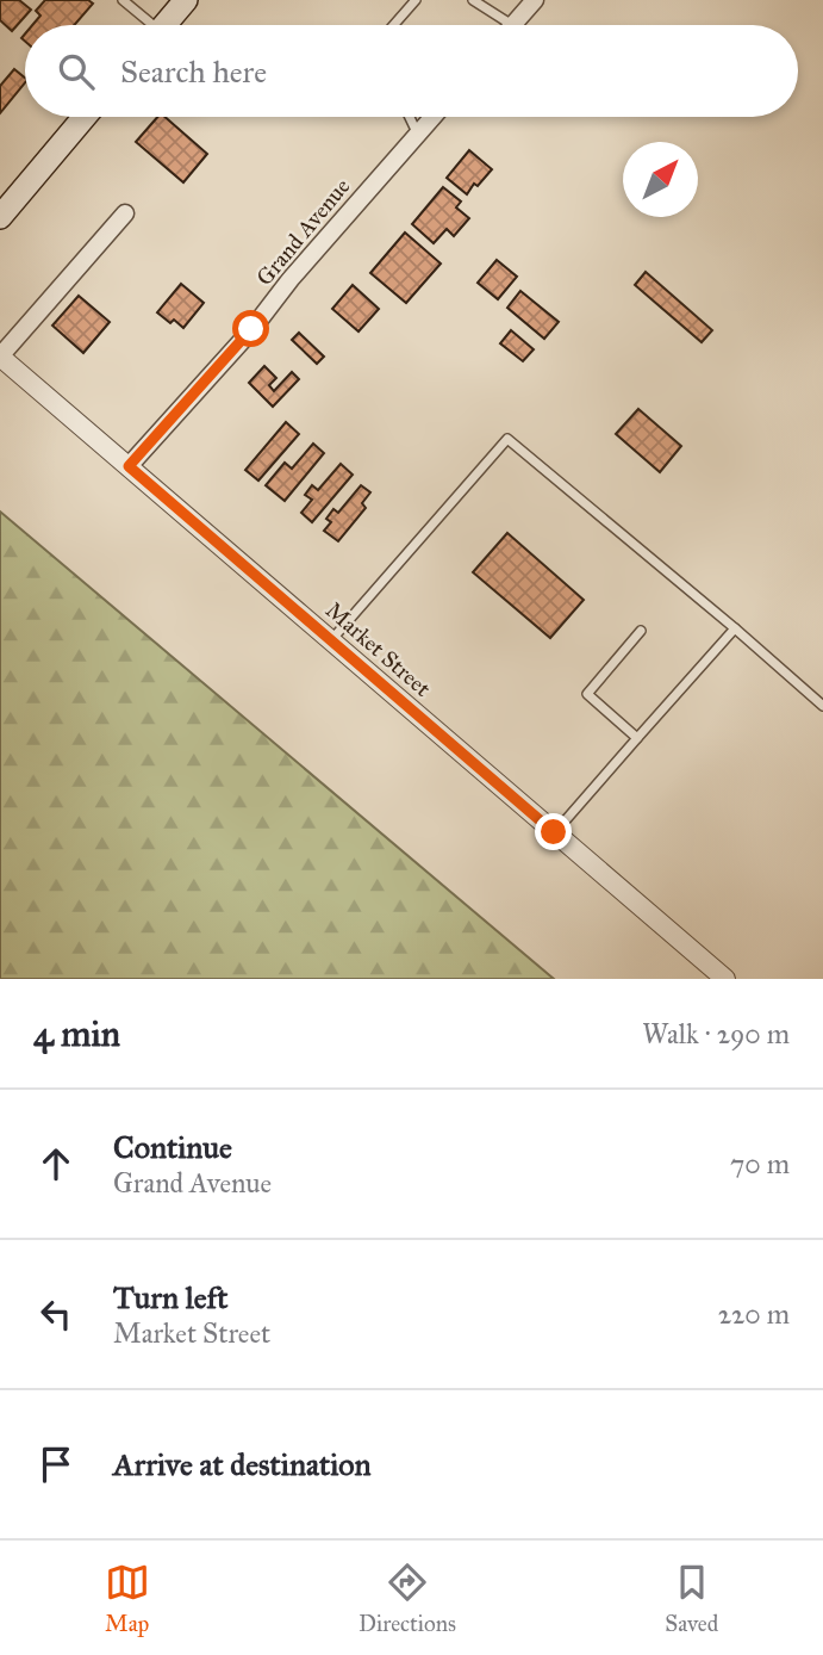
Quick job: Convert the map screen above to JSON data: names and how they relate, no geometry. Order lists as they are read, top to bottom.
{
  "streets": {
    "street": ["Grand Avenue", "Market Street"]
  },
  "crossings": [
    ["Grand Avenue", "Market Street"]
  ],
  "north": "top right",
  "page": {
    "search": "Search here",
    "heading": ["4 min", "Walk · 290 m"],
    "list": [
      ["Continue", "Grand Avenue", "70 m"],
      ["Turn left", "Market Street", "220 m"],
      "Arrive at destination"
    ],
    "nav": ["Map", "Directions", "Saved"]
  }
}
